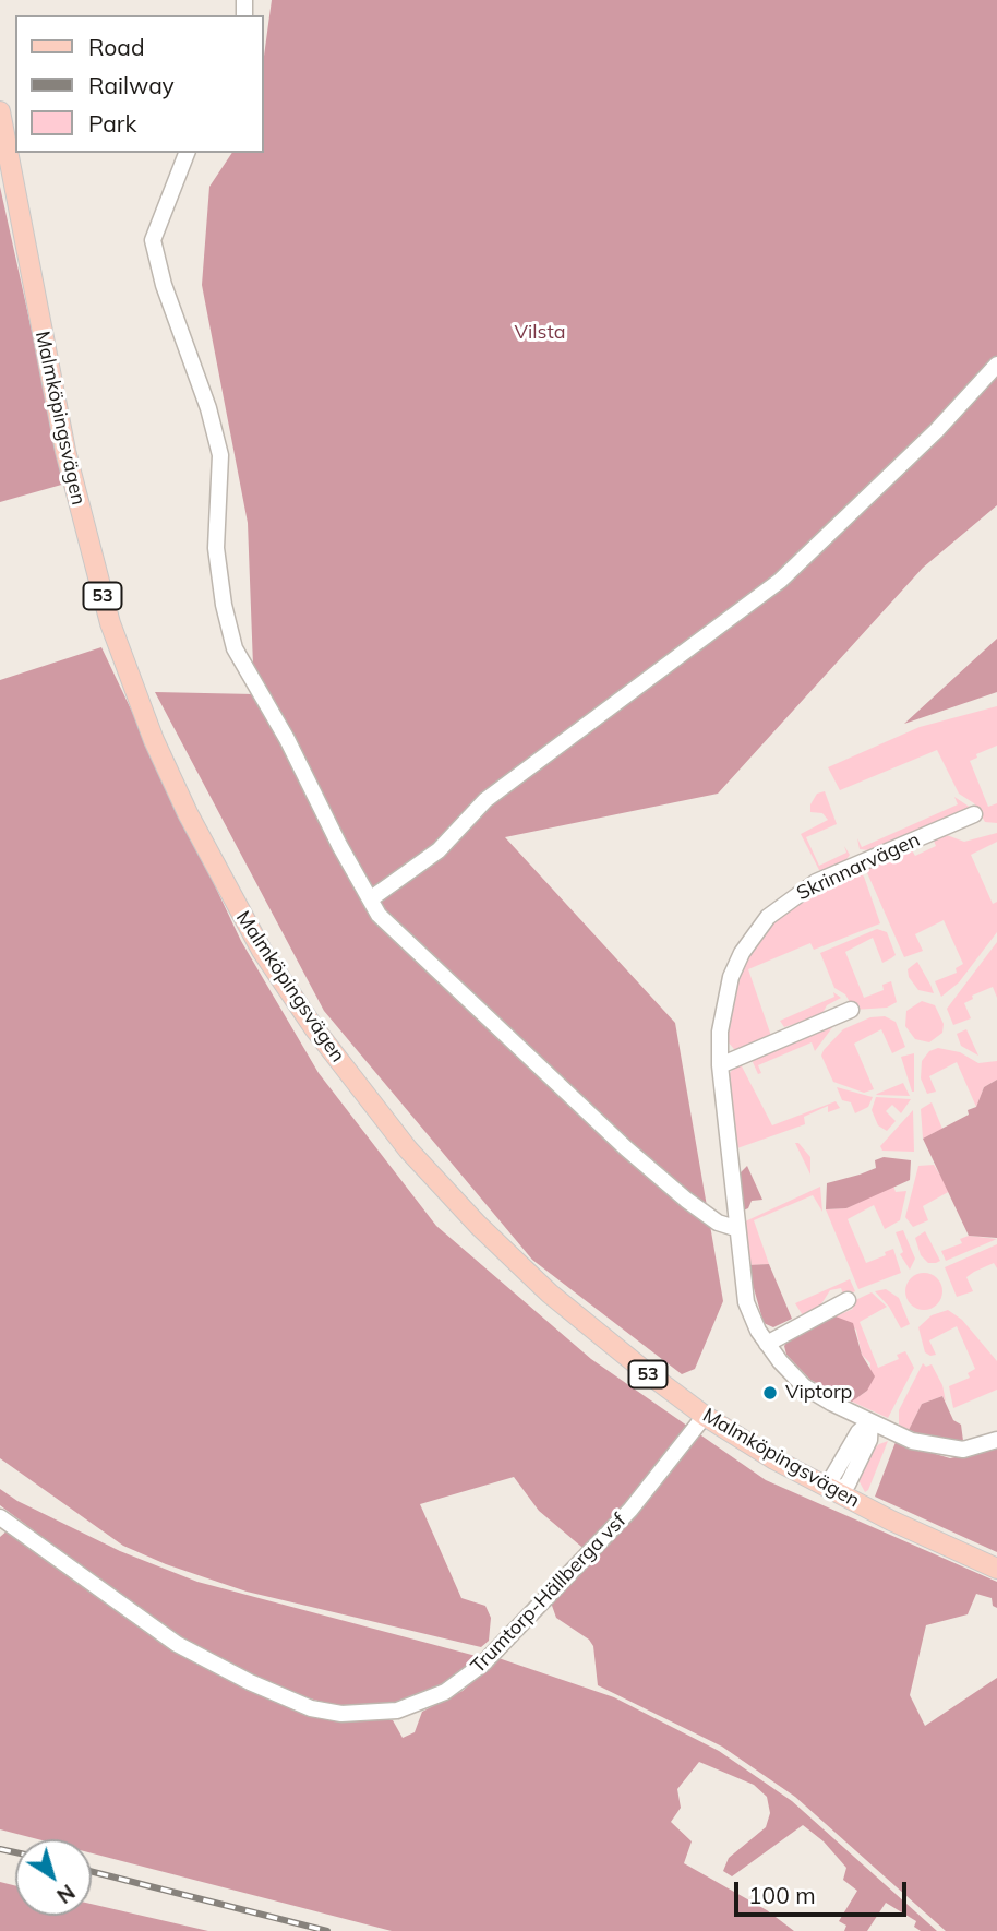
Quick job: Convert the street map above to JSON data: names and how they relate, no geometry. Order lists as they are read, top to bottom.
{
  "streets": {
    "main road": ["Malmköpingsvägen", "53"],
    "street": ["Skrinnarvägen", "Trumtorp-Hällberga vsf"]
  },
  "crossings": [
    ["Malmköpingsvägen", "Trumtorp-Hällberga vsf"]
  ],
  "parks": ["Vilsta"],
  "places": ["Viptorp"],
  "legend": ["Road", "Railway", "Park"],
  "scale_bar": "100 m",
  "north": "bottom right"
}
